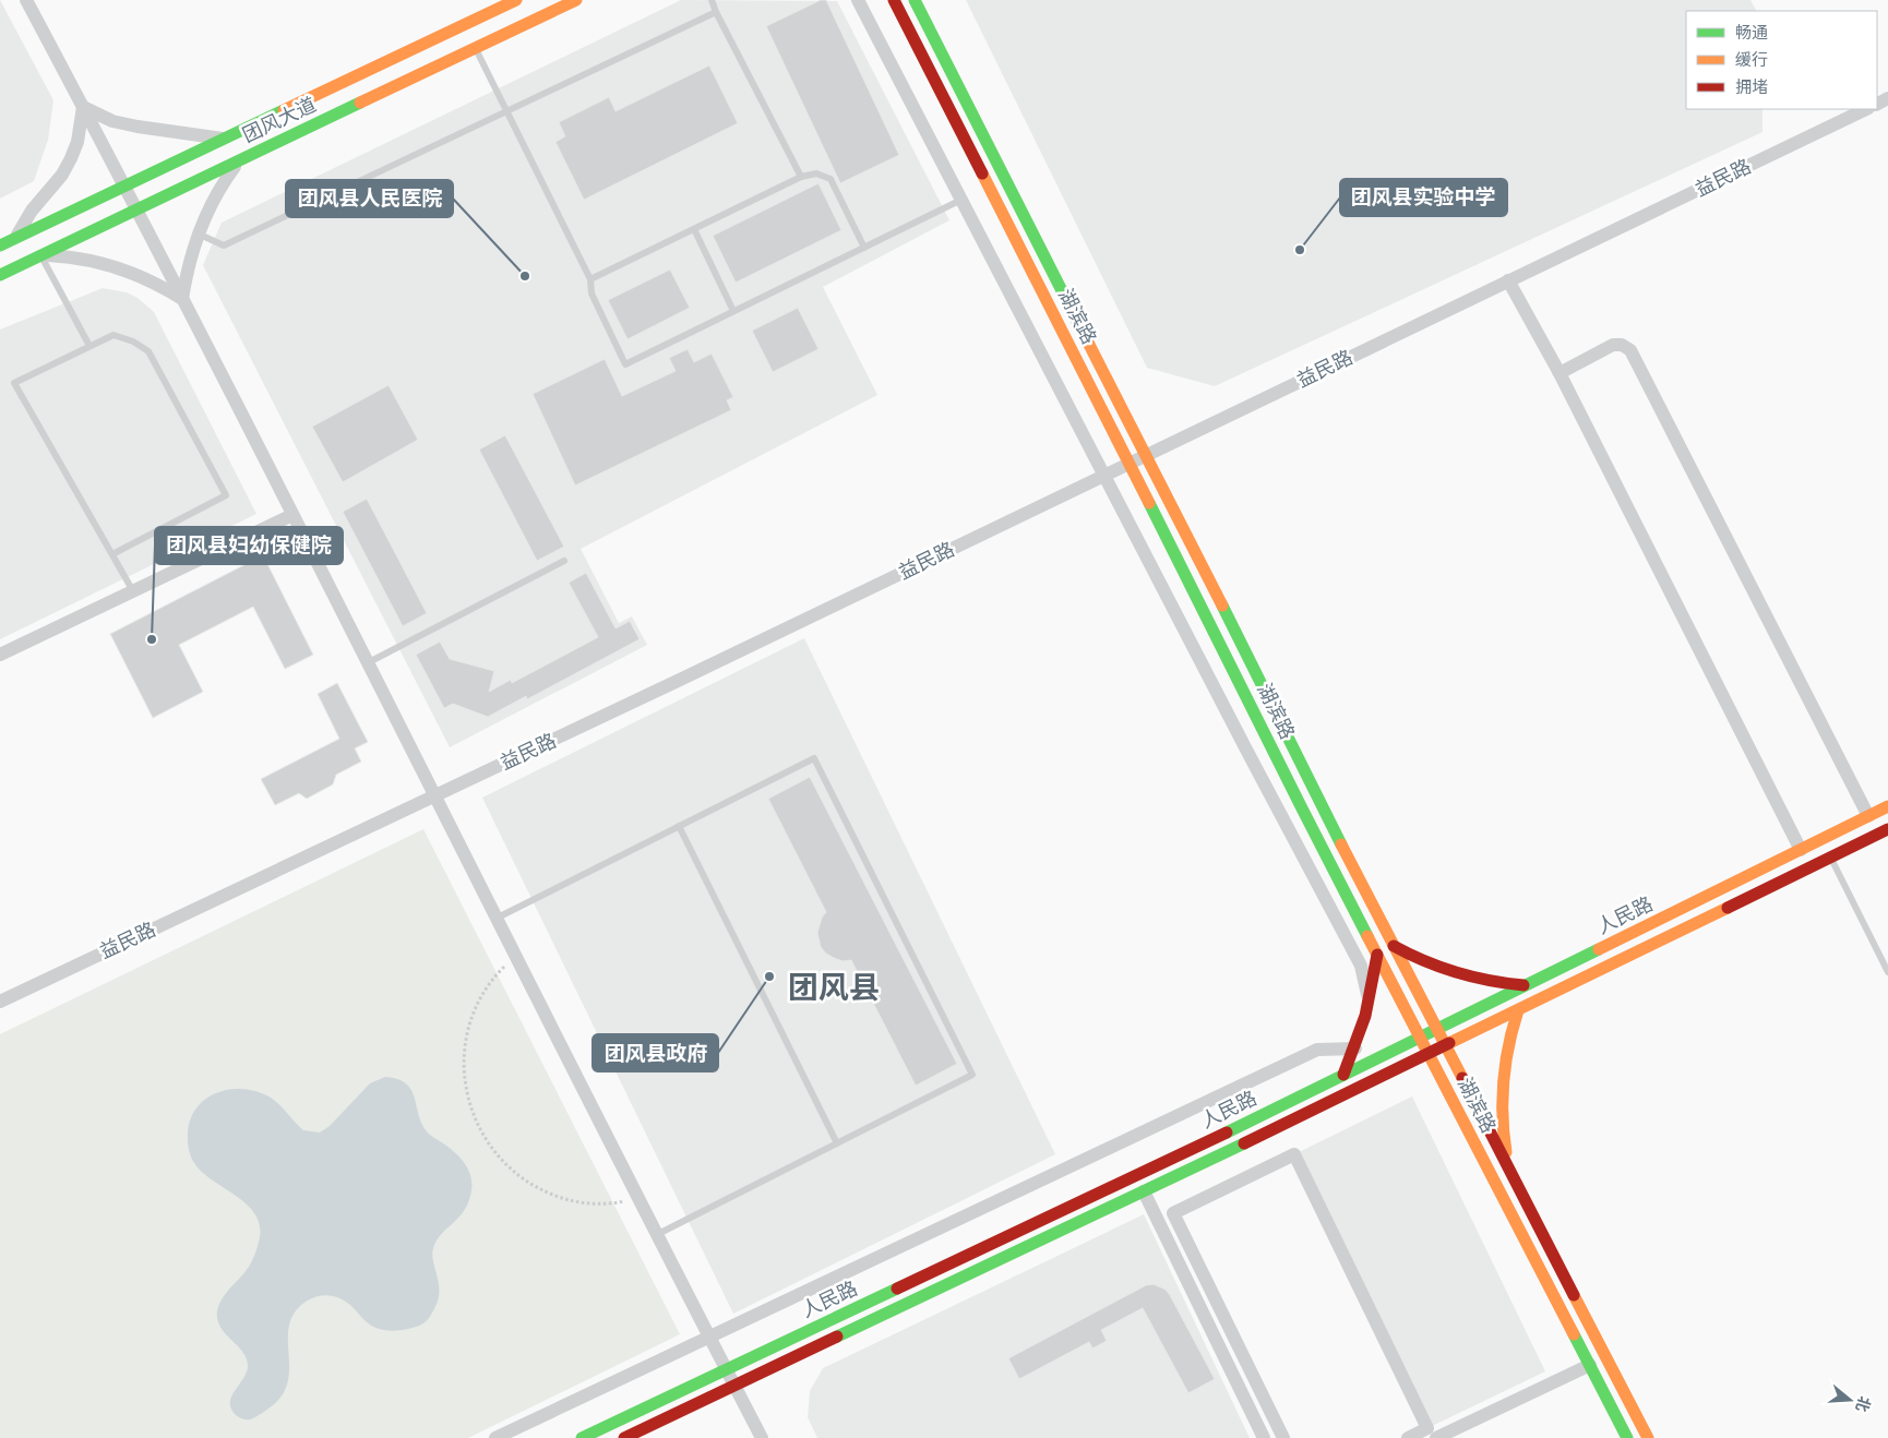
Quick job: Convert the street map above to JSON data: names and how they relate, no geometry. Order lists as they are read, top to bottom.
{
  "streets": {
    "main road": ["团风大道", "湖滨路", "人民路"],
    "street": ["益民路"]
  },
  "crossings": [
    ["益民路", "湖滨路"],
    ["湖滨路", "人民路"]
  ],
  "districts": ["团风县"],
  "places": [
    "团风县实验中学",
    "团风县人民医院",
    "团风县妇幼保健院",
    "团风县政府"
  ],
  "legend": ["畅通", "缓行", "拥堵"],
  "north": "right"
}
